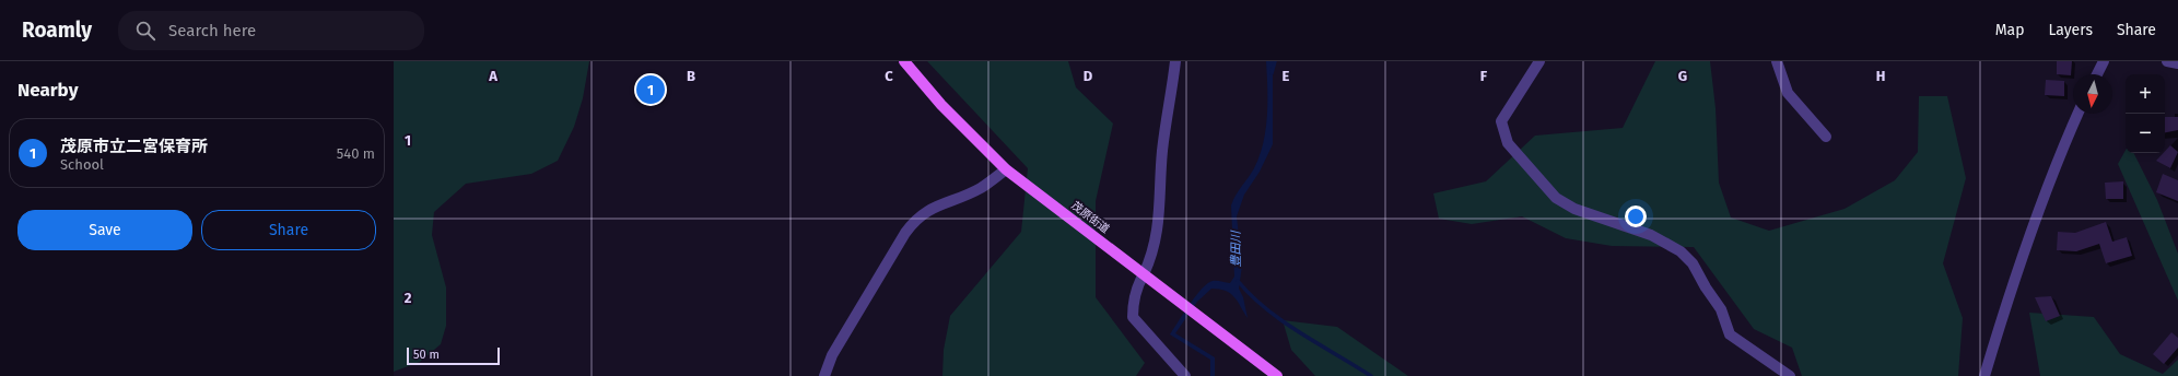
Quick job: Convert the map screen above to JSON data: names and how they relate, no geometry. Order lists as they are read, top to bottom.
{
  "streets": {
    "main road": ["茂原街道"]
  },
  "water": ["豊田川"],
  "scale_bar": "50 m",
  "north": "bottom",
  "page": {
    "header": "Roamly",
    "search": "Search here",
    "nav": ["Map", "Layers", "Share"],
    "heading": "Nearby",
    "pins": "1",
    "map_buttons": ["+", "−"],
    "list": [
      {
        "mark": "1",
        "name": "茂原市立二宮保育所",
        "note": "School",
        "value": "540 m"
      }
    ],
    "buttons": ["Save", "Share"],
    "scale": "50 m"
  },
  "grid": {
    "columns": [
      "A",
      "B",
      "C",
      "D",
      "E",
      "F",
      "G",
      "H"
    ],
    "rows": ["1", "2"]
  }
}
